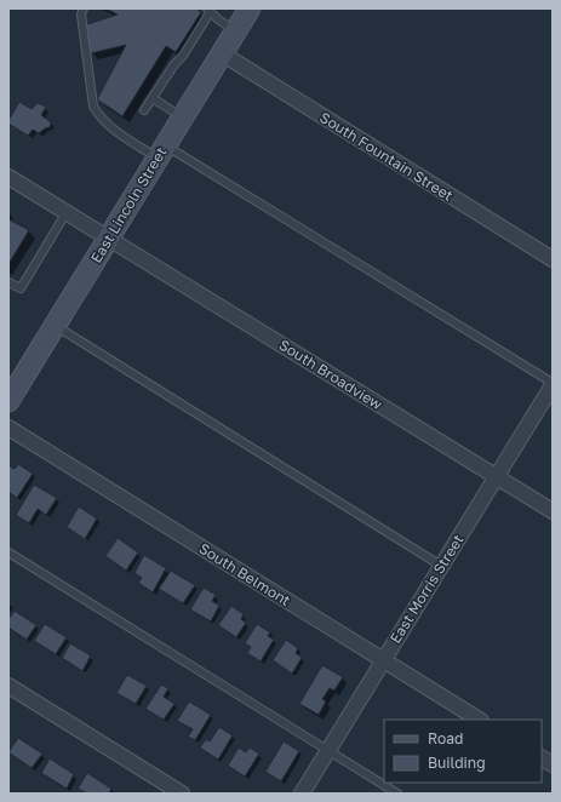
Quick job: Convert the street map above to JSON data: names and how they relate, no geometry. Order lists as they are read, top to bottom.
{
  "streets": {
    "street": [
      "South Fountain Street",
      "East Lincoln Street",
      "South Broadview",
      "South Belmont",
      "East Morris Street"
    ]
  },
  "crossings": [
    ["South Fountain Street", "East Lincoln Street"],
    ["East Lincoln Street", "South Broadview"],
    ["South Broadview", "East Morris Street"],
    ["South Belmont", "East Morris Street"]
  ],
  "legend": ["Road", "Building"]
}
